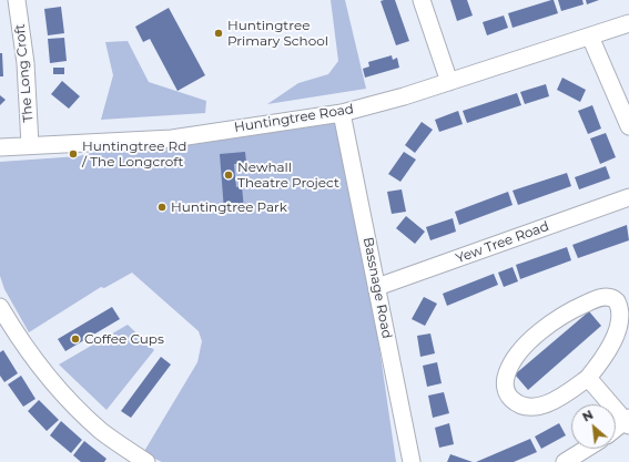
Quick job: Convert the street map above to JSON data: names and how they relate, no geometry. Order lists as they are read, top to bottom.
{
  "streets": {
    "street": [
      "The Long Croft",
      "Huntingtree Road",
      "Yew Tree Road",
      "Bassnage Road"
    ]
  },
  "crossings": [
    ["The Long Croft", "Huntingtree Road"],
    ["Huntingtree Road", "Bassnage Road"],
    ["Yew Tree Road", "Bassnage Road"]
  ],
  "places": [
    "Huntingtree Primary School",
    "Huntingtree Rd / The Longcroft",
    "Newhall Theatre Project",
    "Huntingtree Park",
    "Coffee Cups"
  ],
  "north": "top left"
}
